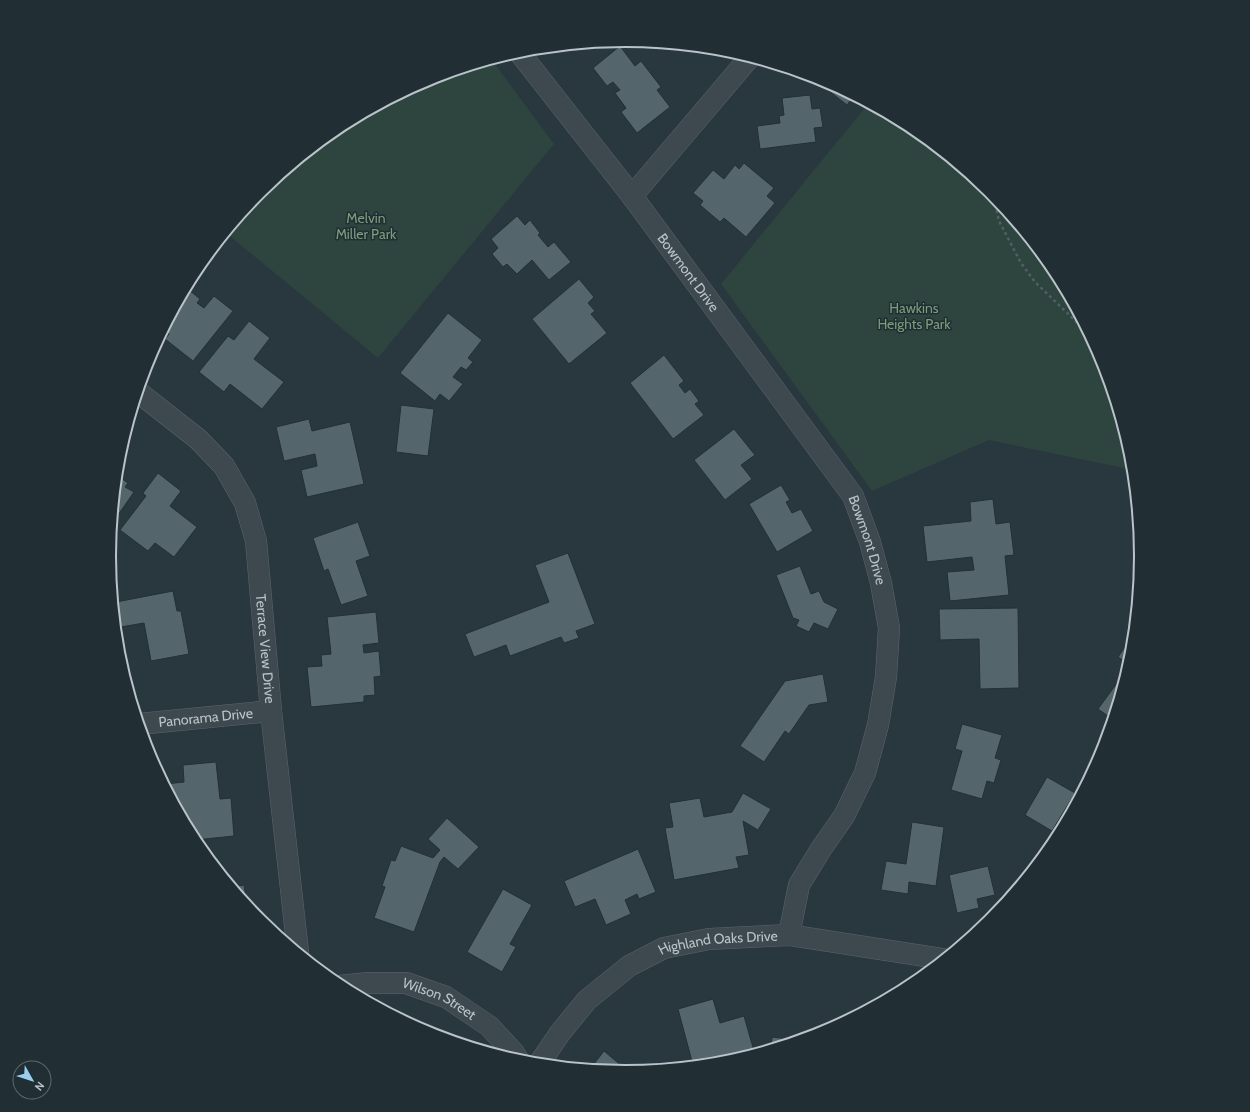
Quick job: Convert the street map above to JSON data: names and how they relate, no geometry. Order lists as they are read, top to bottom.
{
  "streets": {
    "street": [
      "Bowmont Drive",
      "Terrace View Drive",
      "Panorama Drive",
      "Highland Oaks Drive",
      "Wilson Street"
    ]
  },
  "crossings": [
    ["Bowmont Drive", "Highland Oaks Drive"],
    ["Terrace View Drive", "Panorama Drive"]
  ],
  "parks": ["Melvin Miller Park", "Hawkins Heights Park"],
  "north": "bottom right"
}
